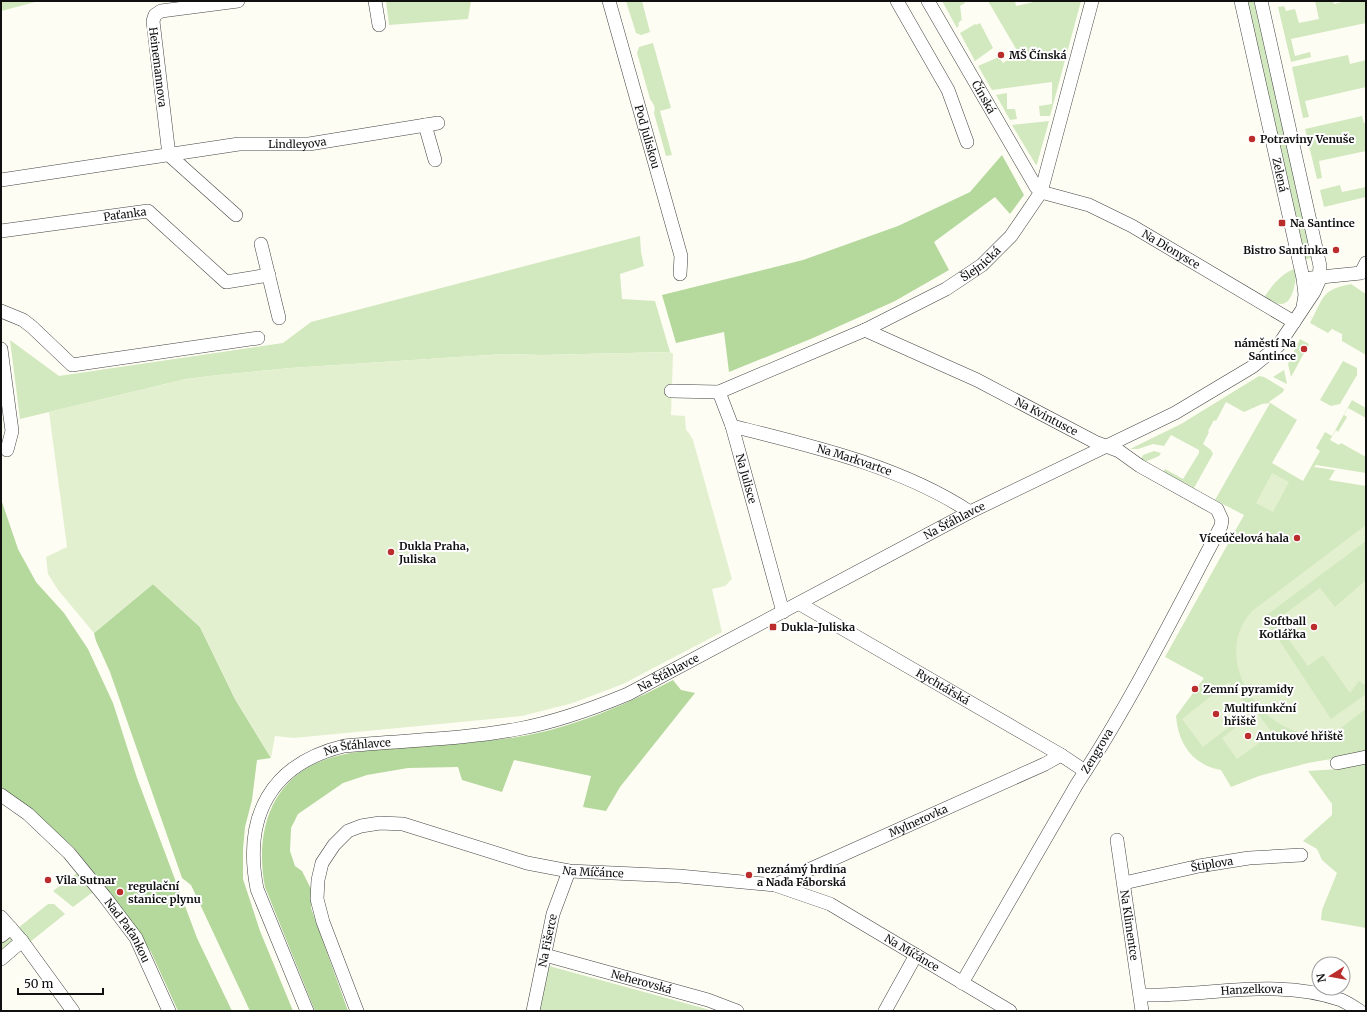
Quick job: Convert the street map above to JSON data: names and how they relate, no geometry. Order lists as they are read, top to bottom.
{
  "streets": {
    "street": [
      "Heinemannova",
      "Čínská",
      "Pod Juliskou",
      "Lindleyova",
      "Zelená",
      "Paťanka",
      "Na Dionysce",
      "Šlejnická",
      "Na Kvintusce",
      "Na Markvartce",
      "Na Julisce",
      "Na Šťáhlavce",
      "Rychtářská",
      "Zengrova",
      "Mylnerovka",
      "Štiplova",
      "Na Míčánce",
      "Na Klimentce",
      "Nad Paťankou",
      "Na Fišerce",
      "Neherovská",
      "Hanzelkova"
    ]
  },
  "crossings": [
    ["Heinemannova", "Lindleyova"],
    ["Čínská", "Na Dionysce"],
    ["Čínská", "Šlejnická"],
    ["Na Dionysce", "Šlejnická"],
    ["Na Dionysce", "Na Šťáhlavce"],
    ["Šlejnická", "Na Kvintusce"],
    ["Šlejnická", "Na Julisce"],
    ["Na Kvintusce", "Na Šťáhlavce"],
    ["Na Kvintusce", "Zengrova"],
    ["Na Markvartce", "Na Julisce"],
    ["Na Markvartce", "Na Šťáhlavce"],
    ["Na Julisce", "Na Šťáhlavce"],
    ["Na Šťáhlavce", "Rychtářská"],
    ["Rychtářská", "Zengrova"],
    ["Rychtářská", "Mylnerovka"],
    ["Zengrova", "Na Míčánce"],
    ["Mylnerovka", "Na Míčánce"],
    ["Štiplova", "Na Klimentce"],
    ["Na Míčánce", "Na Fišerce"],
    ["Na Klimentce", "Hanzelkova"],
    ["Na Fišerce", "Neherovská"]
  ],
  "places": {
    "other": [
      "MŠ Čínská",
      "Potraviny Venuše",
      "Bistro Santinka",
      "náměstí Na Santince",
      "Víceúčelová hala",
      "Dukla Praha, Juliska",
      "Softball Kotlářka",
      "Zemní pyramidy",
      "Multifunkční hřiště",
      "Antukové hřiště",
      "neznámý hrdina a Naďa Fáborská",
      "Vila Sutnar",
      "regulační stanice plynu"
    ],
    "transit": ["Na Santince", "Dukla-Juliska"]
  },
  "scale_bar": "50 m",
  "north": "left"
}
